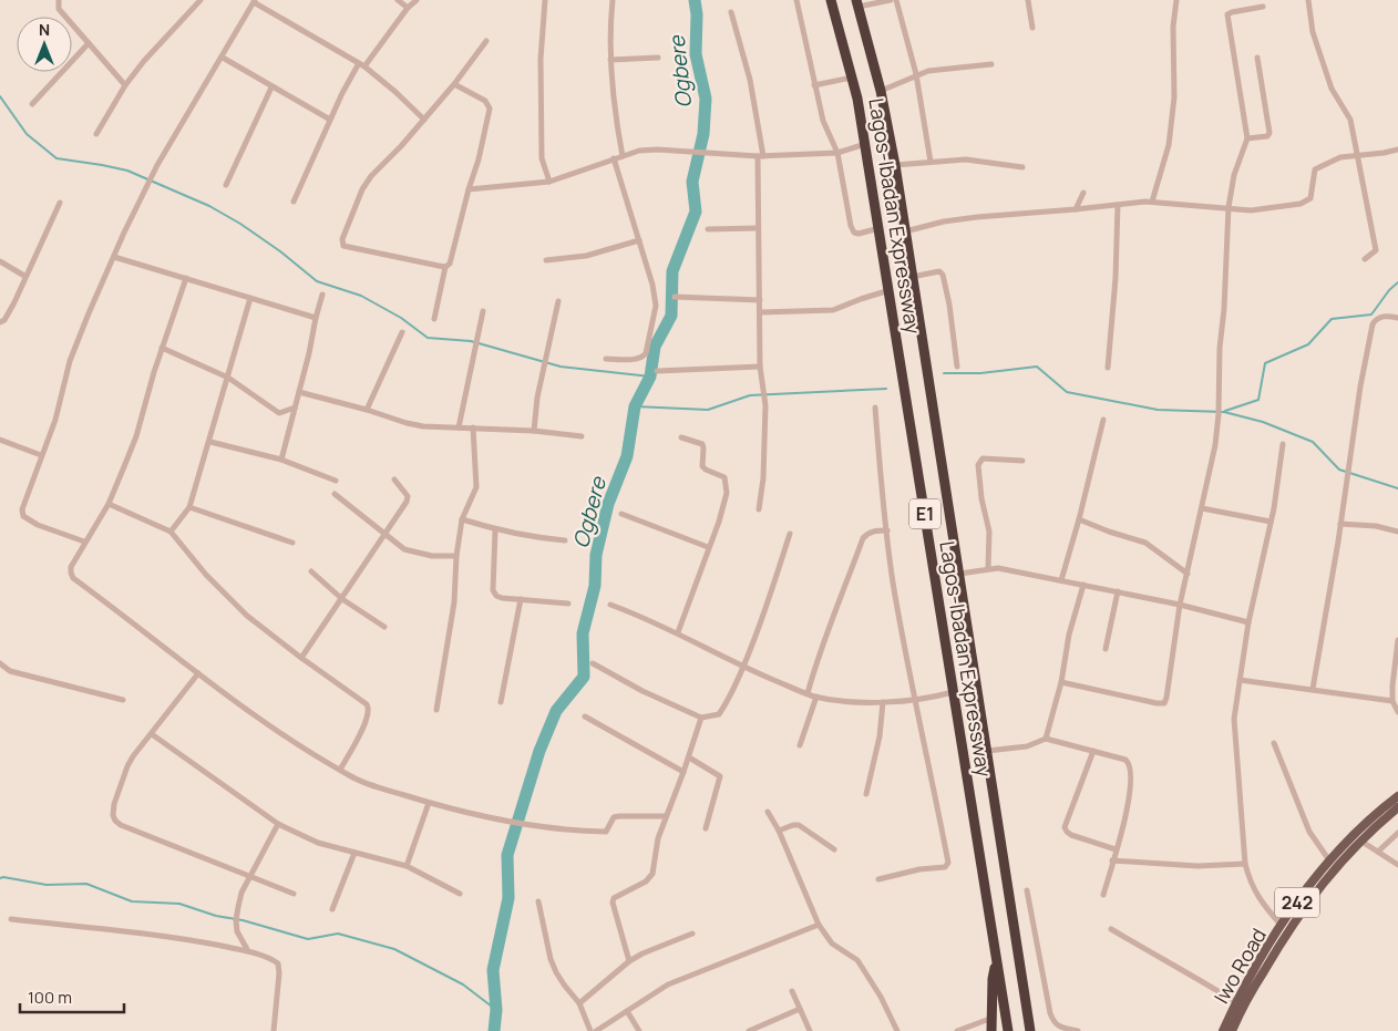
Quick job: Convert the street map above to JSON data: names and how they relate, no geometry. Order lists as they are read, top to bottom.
{
  "streets": {
    "highway": ["Lagos-Ibadan Expressway", "E1"],
    "main road": ["242", "Iwo Road"]
  },
  "water": ["Ogbere"],
  "scale_bar": "100 m",
  "north": "top"
}
